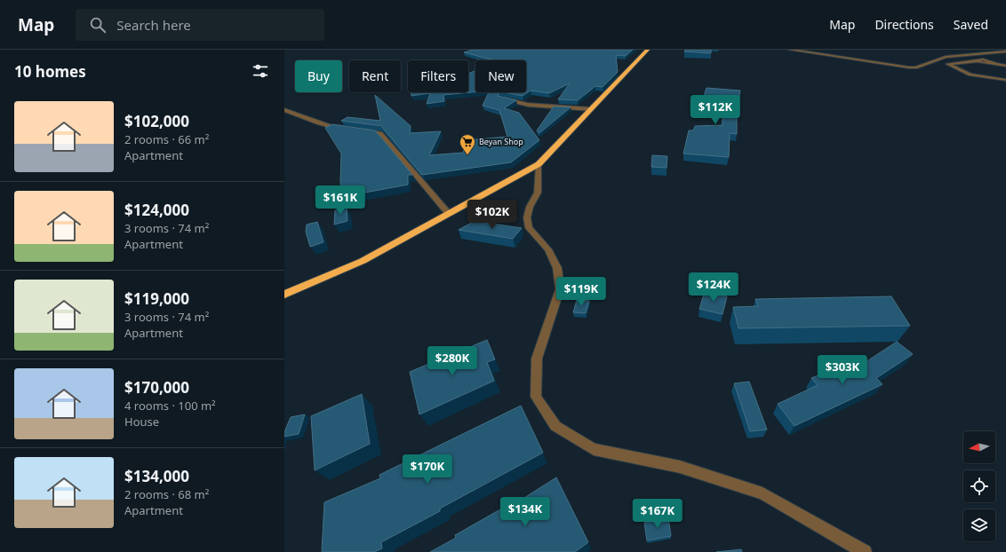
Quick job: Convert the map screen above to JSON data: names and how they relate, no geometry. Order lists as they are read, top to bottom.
{
  "places": {
    "supermarket": ["Beyan Shop"]
  },
  "north": "left",
  "page": {
    "header": "Map",
    "search": "Search here",
    "nav": ["Map", "Directions", "Saved"],
    "heading": "10 homes",
    "chip": [
      "Buy",
      "Rent",
      "Filters",
      "New"
    ],
    "list": [
      {
        "name": "$102,000",
        "note": "2 rooms · 66 m² · Apartment"
      },
      {
        "name": "$124,000",
        "note": "3 rooms · 74 m² · Apartment"
      },
      {
        "name": "$119,000",
        "note": "3 rooms · 74 m² · Apartment"
      },
      {
        "name": "$170,000",
        "note": "4 rooms · 100 m² · House"
      },
      {
        "name": "$134,000",
        "note": "2 rooms · 68 m² · Apartment"
      }
    ],
    "price": [
      "$112K",
      "$161K",
      "$102K",
      "$124K",
      "$119K",
      "$280K",
      "$303K",
      "$170K",
      "$134K",
      "$167K"
    ]
  }
}
